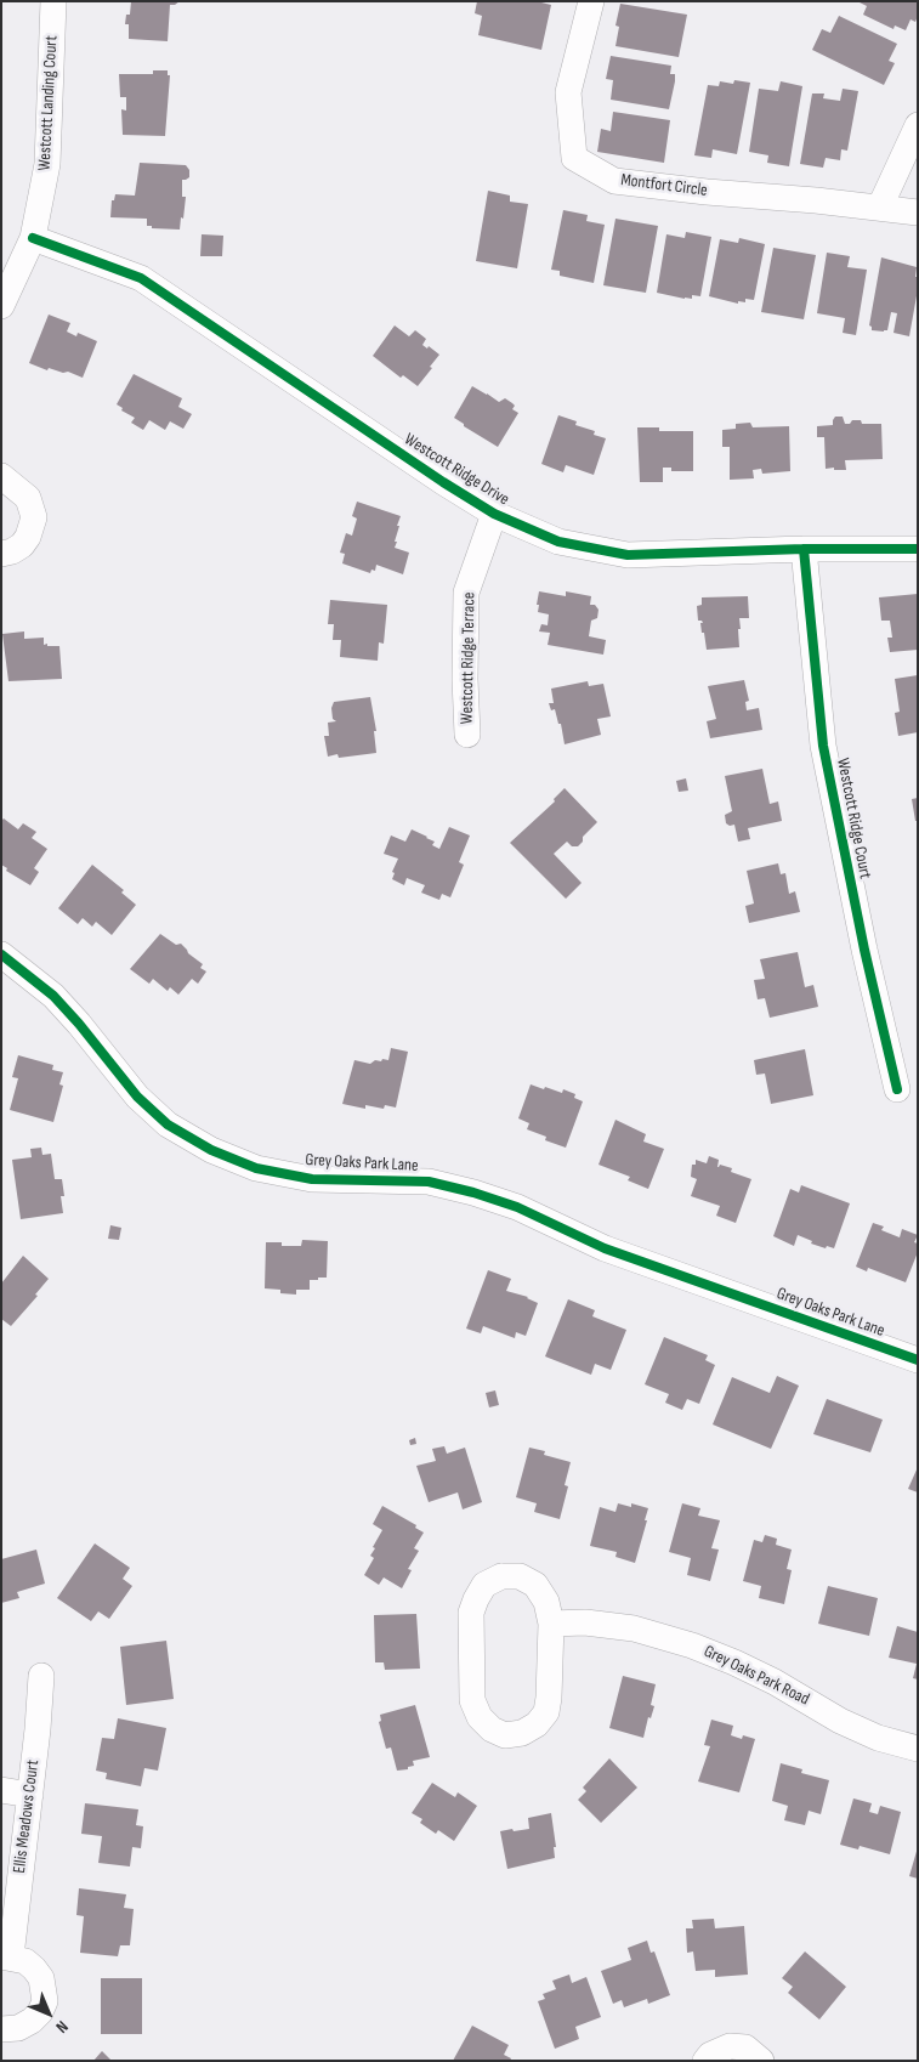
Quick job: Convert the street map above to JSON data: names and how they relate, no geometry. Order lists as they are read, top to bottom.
{
  "streets": {
    "street": [
      "Westcott Landing Court",
      "Montfort Circle",
      "Westcott Ridge Drive",
      "Westcott Ridge Terrace",
      "Westcott Ridge Court",
      "Grey Oaks Park Lane",
      "Grey Oaks Park Road",
      "Ellis Meadows Court"
    ]
  },
  "crossings": [
    ["Westcott Landing Court", "Westcott Ridge Drive"],
    ["Westcott Ridge Drive", "Westcott Ridge Terrace"],
    ["Westcott Ridge Drive", "Westcott Ridge Court"]
  ],
  "north": "bottom right"
}
